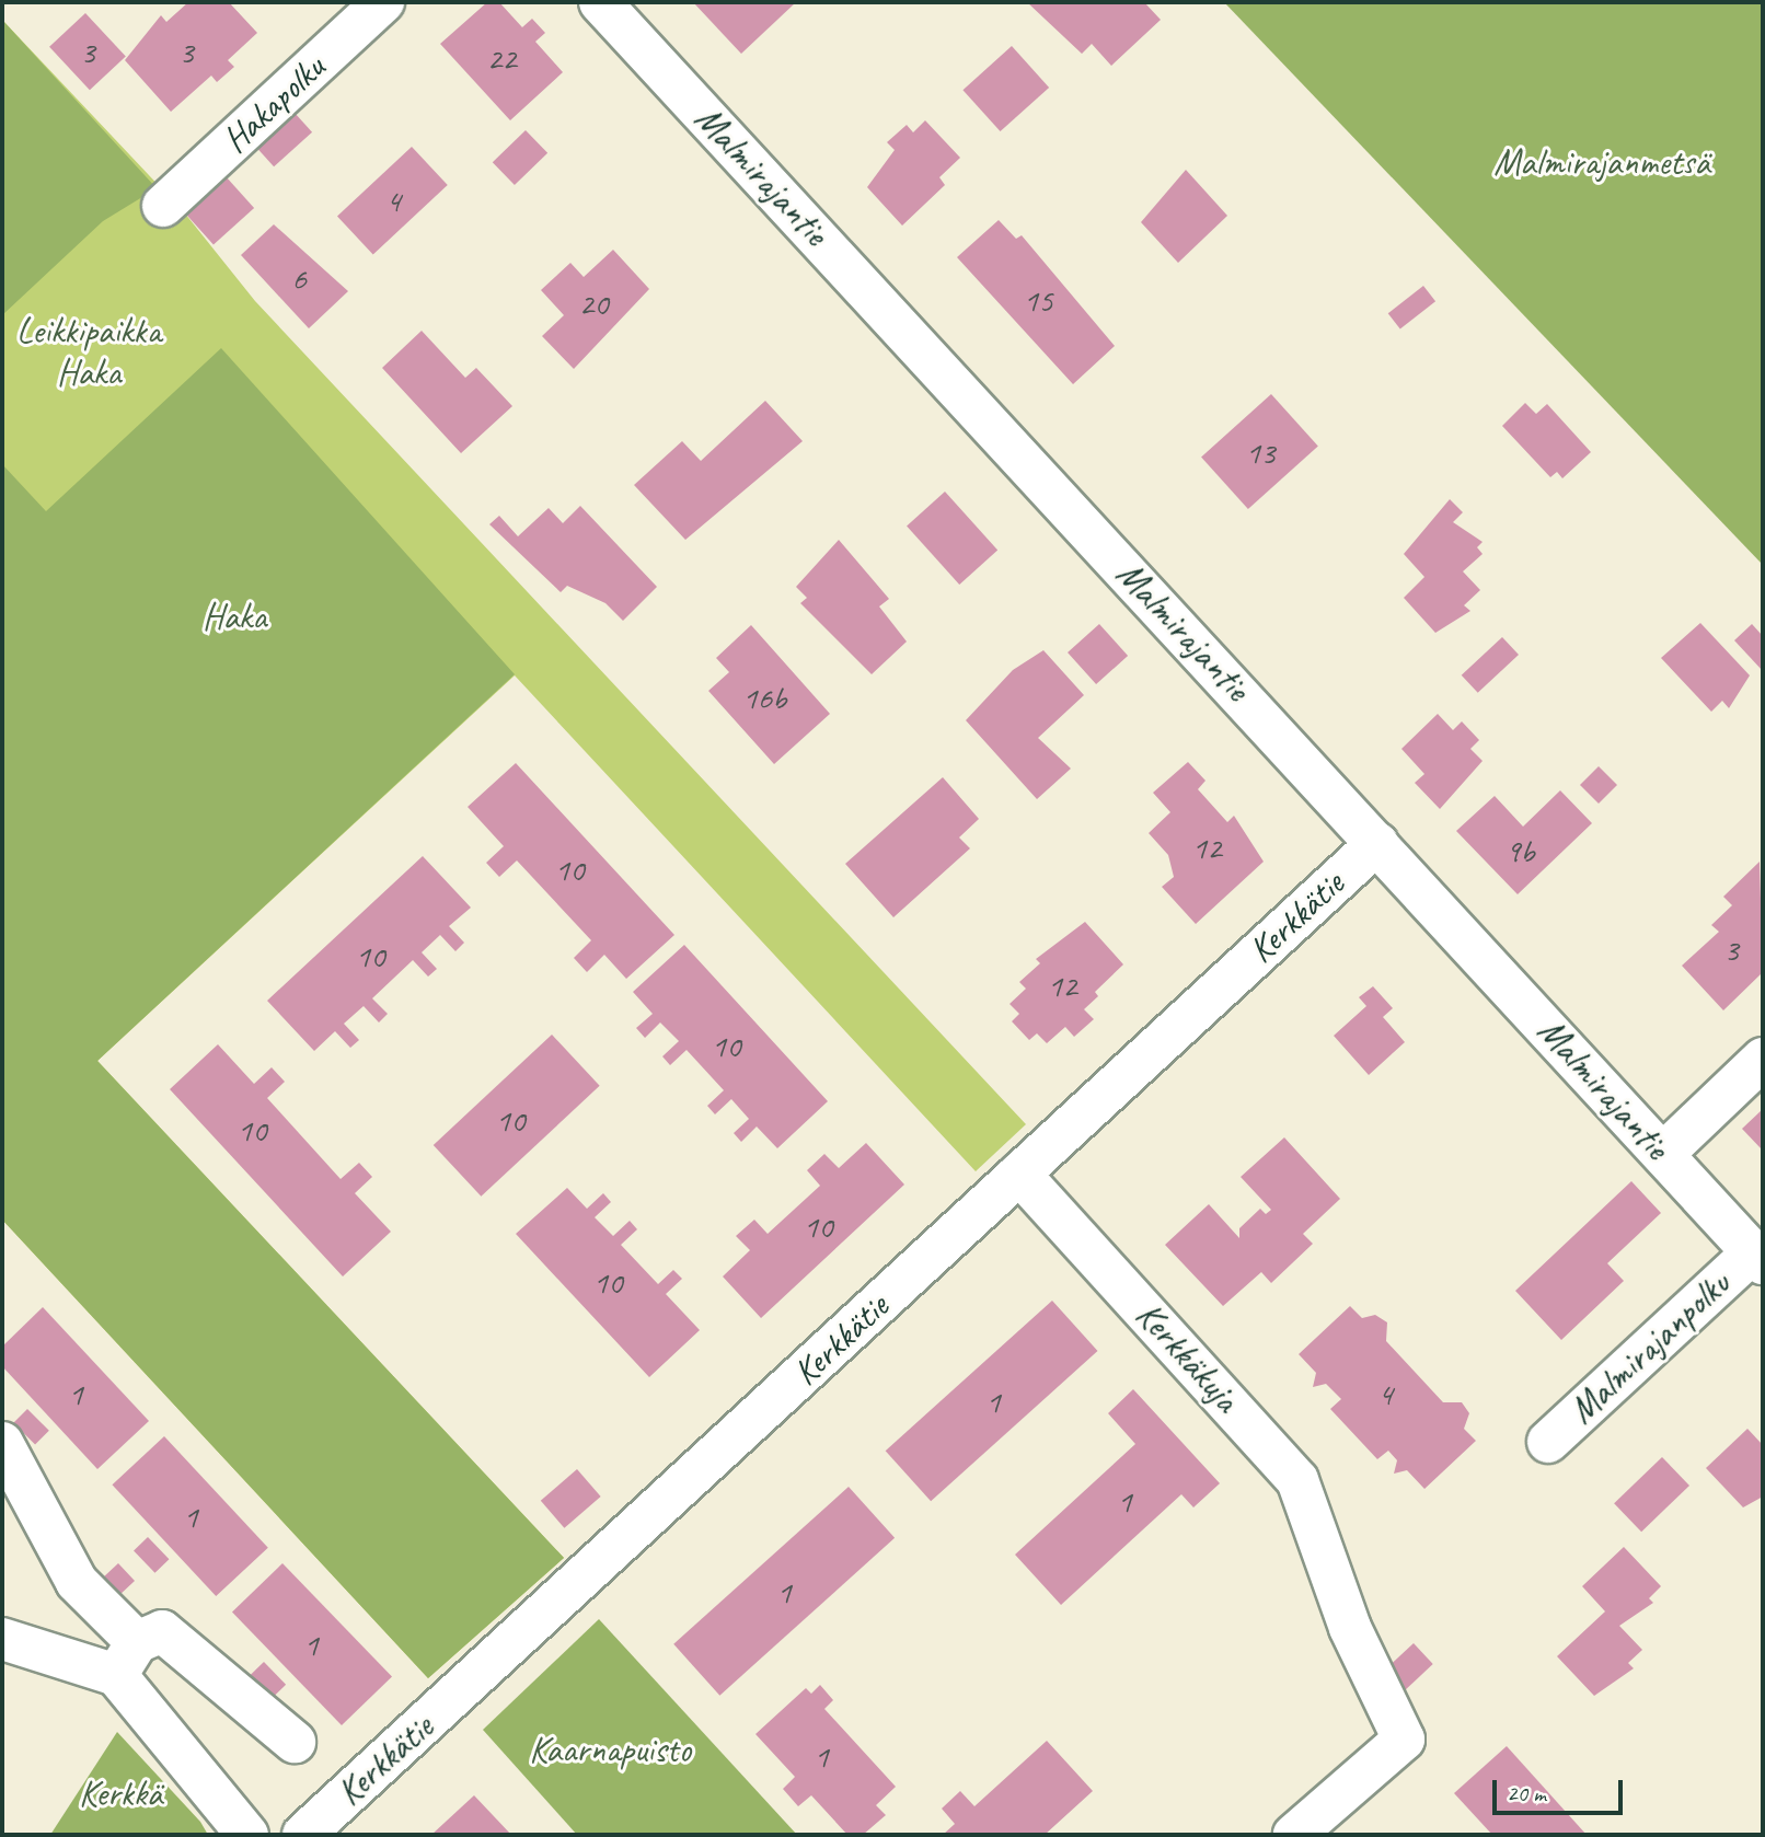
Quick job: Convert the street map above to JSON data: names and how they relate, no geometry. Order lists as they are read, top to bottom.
{
  "streets": {
    "street": [
      "Hakapolku",
      "Malmirajantie",
      "Kerkkätie",
      "Malmirajanpolku",
      "Kerkkäkuja"
    ]
  },
  "crossings": [
    ["Malmirajantie", "Kerkkätie"],
    ["Malmirajantie", "Malmirajanpolku"],
    ["Kerkkätie", "Kerkkäkuja"]
  ],
  "parks": [
    "Malmirajanmetsä",
    "Leikkipaikka Haka",
    "Haka",
    "Kaarnapuisto",
    "Kerkkä"
  ],
  "house_numbers": [
    "3",
    "3",
    "22",
    "4",
    "6",
    "15",
    "20",
    "13",
    "16b",
    "12",
    "9b",
    "10",
    "3",
    "10",
    "12",
    "10",
    "10",
    "10",
    "10",
    "10",
    "1",
    "4",
    "1",
    "1",
    "1",
    "1",
    "1",
    "1"
  ],
  "scale_bar": "20 m"
}
